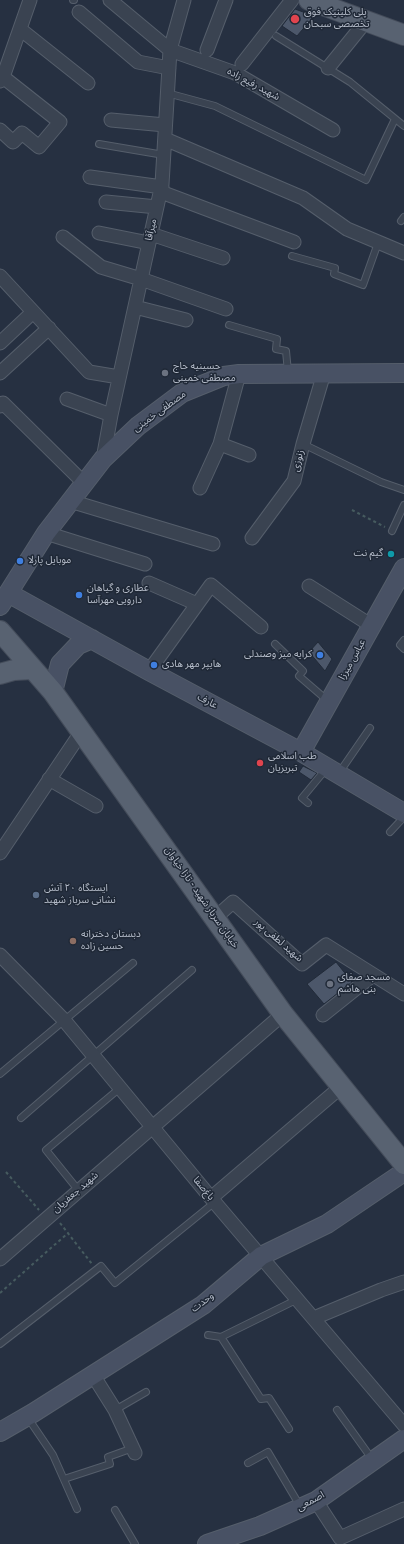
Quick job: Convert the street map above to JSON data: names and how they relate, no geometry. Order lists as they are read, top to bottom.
{
  "streets": {
    "main road": [
      "مصطفی خمینی",
      "عباس میرزا",
      "عارف",
      "خیابان سرباز شهید - تازا خیاوان",
      "وحدت",
      "اصمعی"
    ],
    "street": [
      "شهید رفیع زاده",
      "میرآقا",
      "زنوزی",
      "شهید لطفی پور",
      "باغ‌صفا",
      "شهید جعفریان"
    ]
  },
  "crossings": [
    ["شهید رفیع زاده", "میرآقا"],
    ["میرآقا", "مصطفی خمینی"],
    ["مصطفی خمینی", "زنوزی"],
    ["مصطفی خمینی", "عارف"],
    ["عباس میرزا", "عارف"],
    ["خیابان سرباز شهید - تازا خیاوان", "شهید لطفی پور"],
    ["خیابان سرباز شهید - تازا خیاوان", "شهید جعفریان"],
    ["باغ‌صفا", "شهید جعفریان"],
    ["باغ‌صفا", "وحدت"]
  ],
  "places": [
    "پلی کلینیک فوق تخصصی سبحان",
    "حسینیه حاج مصطفی خمینی",
    "گیم نت",
    "موبایل پارلا",
    "عطاری و گیاهان دارویی مهرآسا",
    "کرایه میز وصندلی",
    "هایپر مهر هادی",
    "طب اسلامی تبریزیان",
    "ایستگاه ۲۰ آتش نشانی سرباز شهید",
    "دبستان دخترانه حسین زاده",
    "مسجد صفای بنی هاشم"
  ]
}
